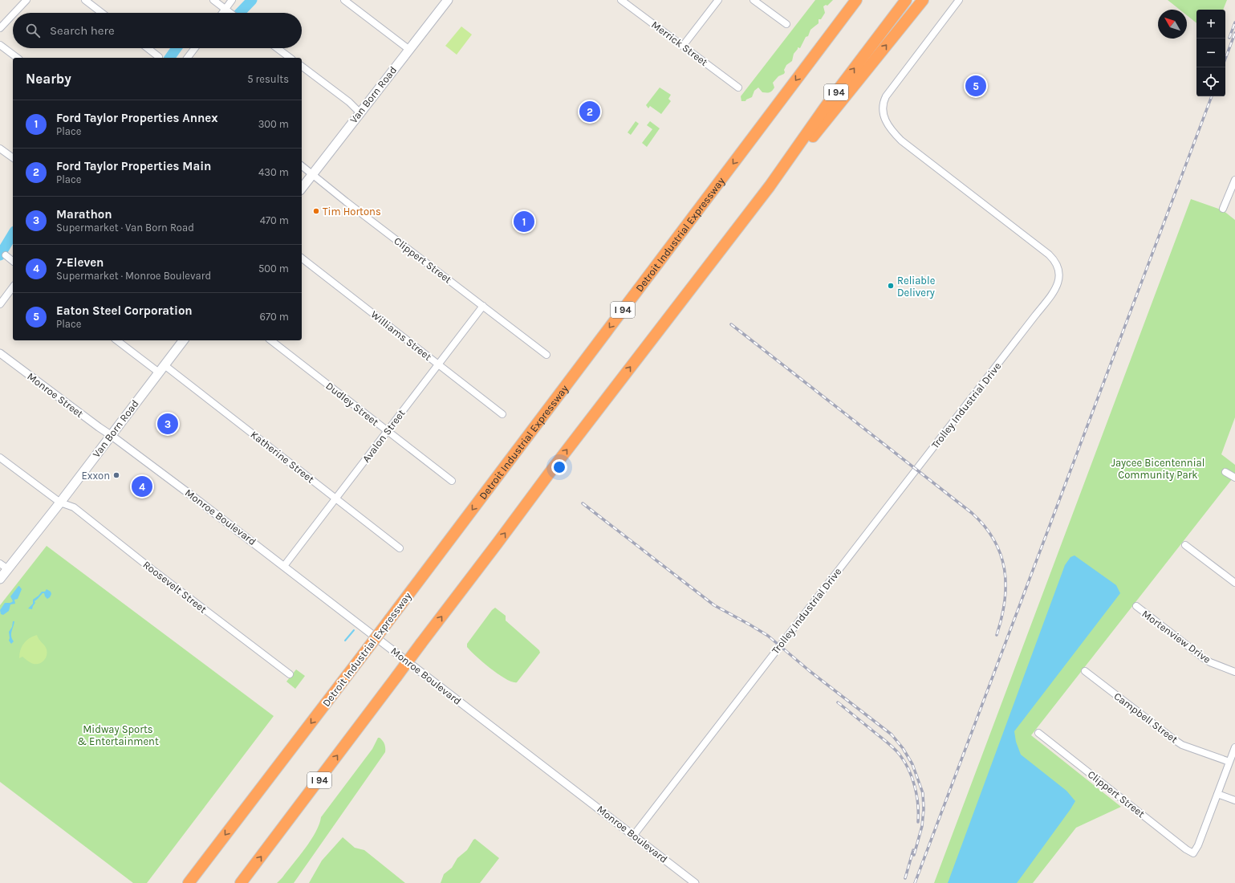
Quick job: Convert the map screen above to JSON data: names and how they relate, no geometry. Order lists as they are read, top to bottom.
{
  "streets": {
    "highway": ["I 94", "Detroit Industrial Expressway"],
    "main road": ["Van Born Road"],
    "street": [
      "Merrick Street",
      "Clippert Street",
      "Williams Street",
      "Monroe Street",
      "Dudley Street",
      "Trolley Industrial Drive",
      "Avalon Street",
      "Katherine Street",
      "Monroe Boulevard",
      "Roosevelt Street",
      "Mortenview Drive",
      "Campbell Street"
    ]
  },
  "crossings": [
    ["Van Born Road", "Clippert Street"],
    ["Van Born Road", "Monroe Street"],
    ["Van Born Road", "Katherine Street"],
    ["Van Born Road", "Monroe Boulevard"],
    ["Van Born Road", "Roosevelt Street"],
    ["Clippert Street", "Avalon Street"],
    ["Williams Street", "Avalon Street"],
    ["Monroe Street", "Monroe Boulevard"],
    ["Dudley Street", "Avalon Street"],
    ["Trolley Industrial Drive", "Monroe Boulevard"],
    ["Avalon Street", "Katherine Street"],
    ["Avalon Street", "Monroe Boulevard"]
  ],
  "parks": ["Jaycee Bicentennial Community Park", "Midway Sports & Entertainment"],
  "places": ["Tim Hortons", "Reliable Delivery", "Exxon"],
  "north": "top left",
  "page": {
    "map_buttons": ["+", "−"],
    "search": "Search here",
    "heading": ["Nearby", "5 results"],
    "pins": [
      "5",
      "2",
      "1",
      "3",
      "4"
    ],
    "list": [
      {
        "mark": "1",
        "name": "Ford Taylor Properties Annex",
        "note": "Place",
        "value": "300 m"
      },
      {
        "mark": "2",
        "name": "Ford Taylor Properties Main",
        "note": "Place",
        "value": "430 m"
      },
      {
        "mark": "3",
        "name": "Marathon",
        "note": "Supermarket · Van Born Road",
        "value": "470 m"
      },
      {
        "mark": "4",
        "name": "7-Eleven",
        "note": "Supermarket · Monroe Boulevard",
        "value": "500 m"
      },
      {
        "mark": "5",
        "name": "Eaton Steel Corporation",
        "note": "Place",
        "value": "670 m"
      }
    ]
  }
}
